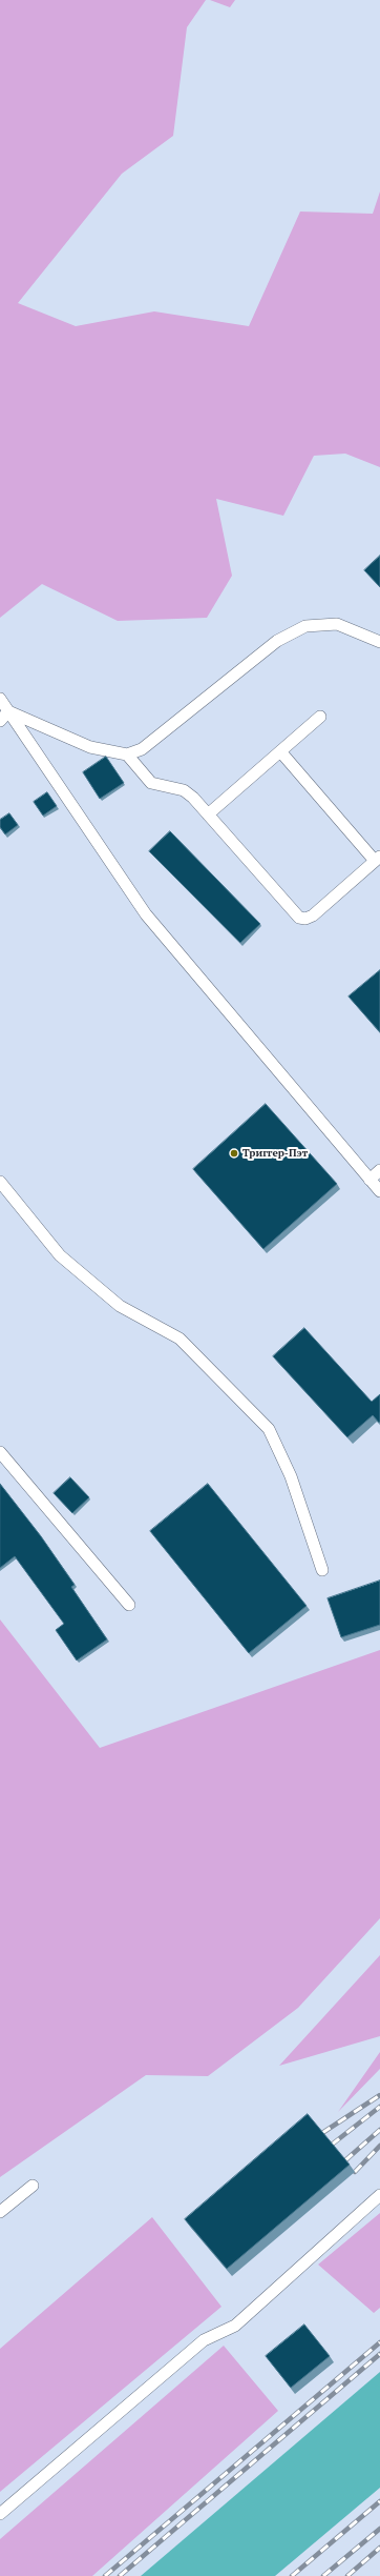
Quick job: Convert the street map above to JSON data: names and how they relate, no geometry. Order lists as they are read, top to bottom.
{
  "places": ["Триггер-Пэт"]
}
